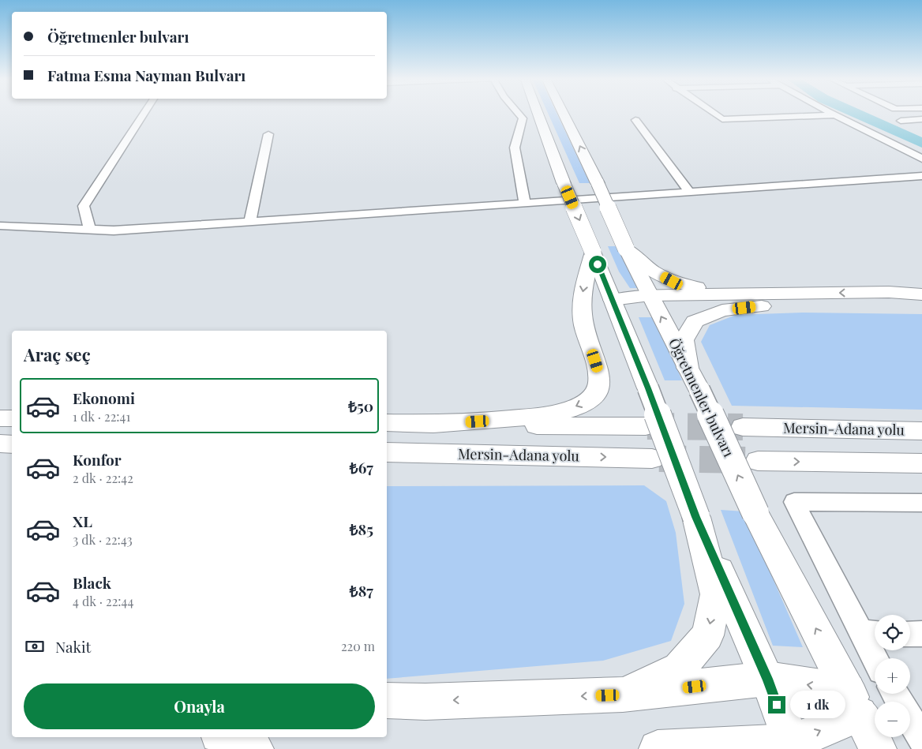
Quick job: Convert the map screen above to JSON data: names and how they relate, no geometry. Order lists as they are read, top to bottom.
{
  "streets": {
    "main road": ["Öğretmenler bulvarı", "Mersin-Adana yolu"]
  },
  "page": {
    "banner": ["Öğretmenler bulvarı", "Fatma Esma Nayman Bulvarı"],
    "heading": "Araç seç",
    "list": [
      {
        "name": "Ekonomi",
        "note": "1 dk · 22:41",
        "value": "₺50"
      },
      {
        "name": "Konfor",
        "note": "2 dk · 22:42",
        "value": "₺67"
      },
      {
        "name": "XL",
        "note": "3 dk · 22:43",
        "value": "₺85"
      },
      {
        "name": "Black",
        "note": "4 dk · 22:44",
        "value": "₺87"
      }
    ],
    "map_buttons": ["+", "−"],
    "pay": ["Nakit", "220 m"],
    "buttons": "Onayla",
    "bubble": "1 dk"
  }
}
